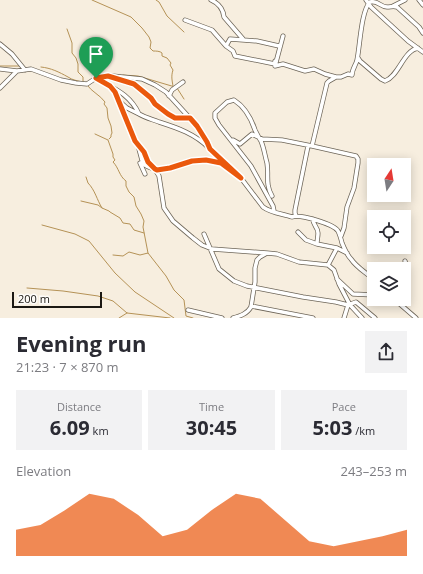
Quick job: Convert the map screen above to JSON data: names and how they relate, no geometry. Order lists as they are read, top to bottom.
{
  "scale_bar": "200 m",
  "north": "top",
  "page": {
    "scale": "200 m",
    "heading": ["Evening run", "21:23 · 7 × 870 m"],
    "stats": [
      ["Distance", "6.09 km"],
      ["Time", "30:45"],
      ["Pace", "5:03 /km"]
    ],
    "chart": ["Elevation", "243–253 m"]
  }
}
